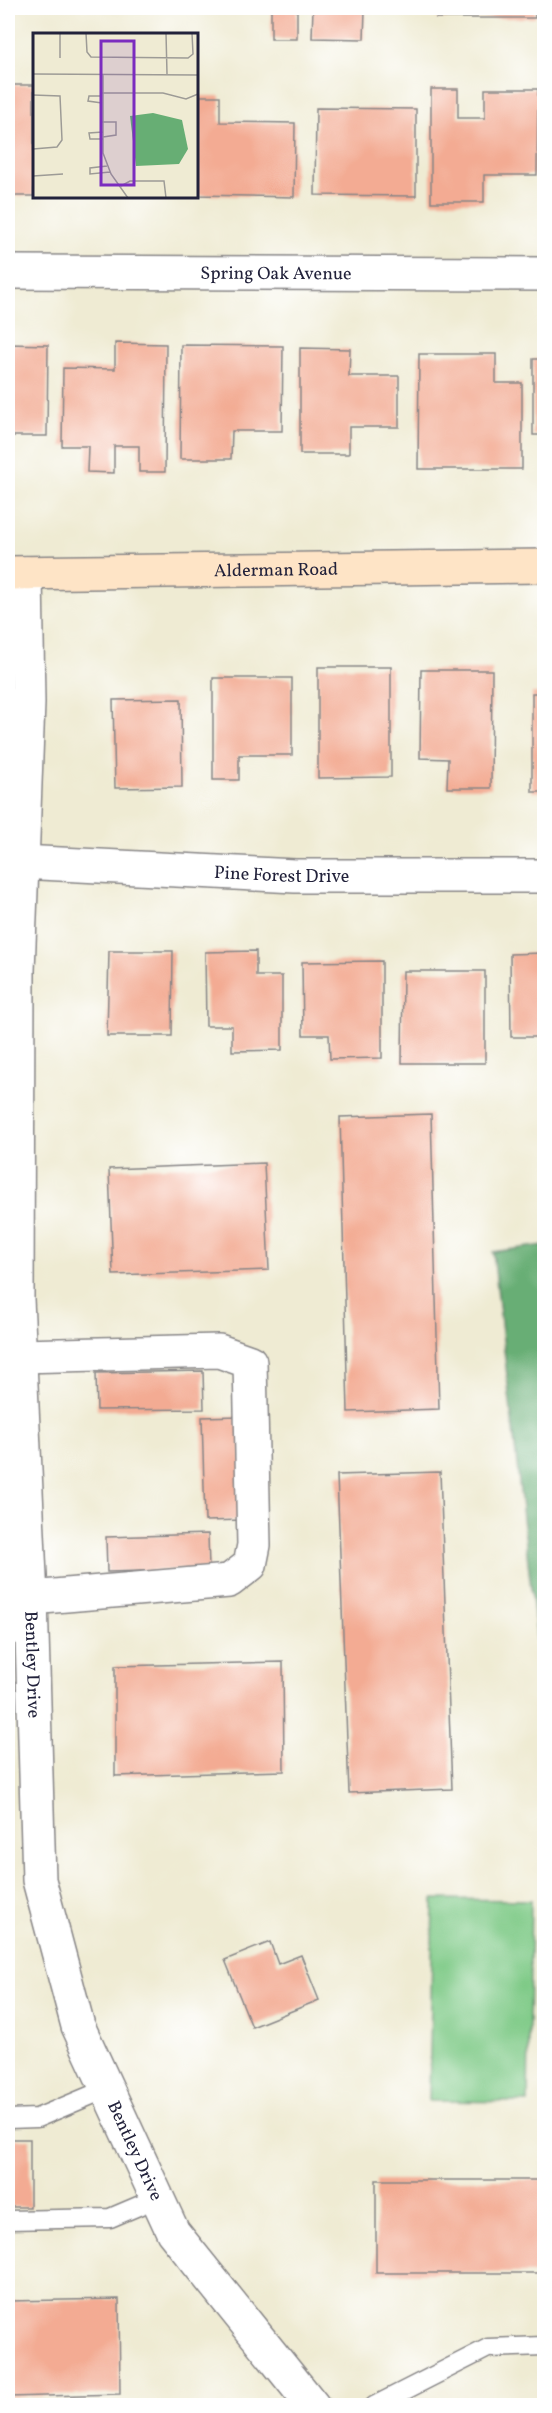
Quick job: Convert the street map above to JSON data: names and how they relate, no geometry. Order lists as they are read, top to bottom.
{
  "streets": {
    "street": [
      "Spring Oak Avenue",
      "Alderman Road",
      "Pine Forest Drive",
      "Bentley Drive"
    ]
  },
  "crossings": [
    ["Alderman Road", "Bentley Drive"],
    ["Pine Forest Drive", "Bentley Drive"]
  ]
}
